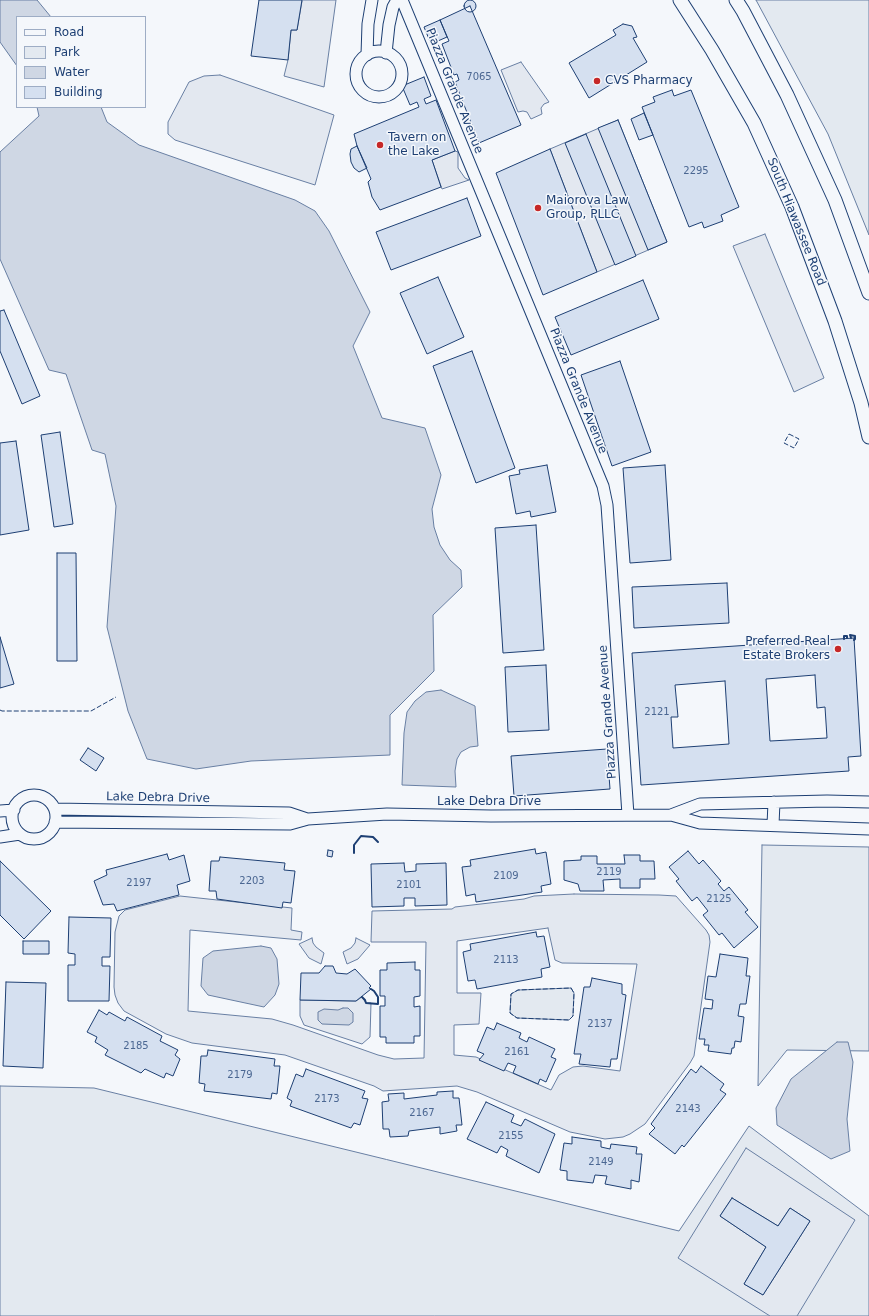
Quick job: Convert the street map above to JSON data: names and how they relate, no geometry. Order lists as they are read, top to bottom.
{
  "streets": {
    "street": ["Piazza Grande Avenue", "South Hiawassee Road", "Lake Debra Drive"]
  },
  "crossings": [
    ["Piazza Grande Avenue", "Lake Debra Drive"]
  ],
  "places": [
    "CVS Pharmacy",
    "Tavern on the Lake",
    "Maiorova Law Group, PLLC",
    "Preferred Real Estate Brokers"
  ],
  "house_numbers": [
    "7065",
    "2295",
    "2121",
    "2119",
    "2109",
    "2203",
    "2197",
    "2101",
    "2125",
    "2113",
    "2137",
    "2185",
    "2161",
    "2179",
    "2173",
    "2143",
    "2167",
    "2155",
    "2149"
  ],
  "legend": [
    "Road",
    "Park",
    "Water",
    "Building"
  ]
}
